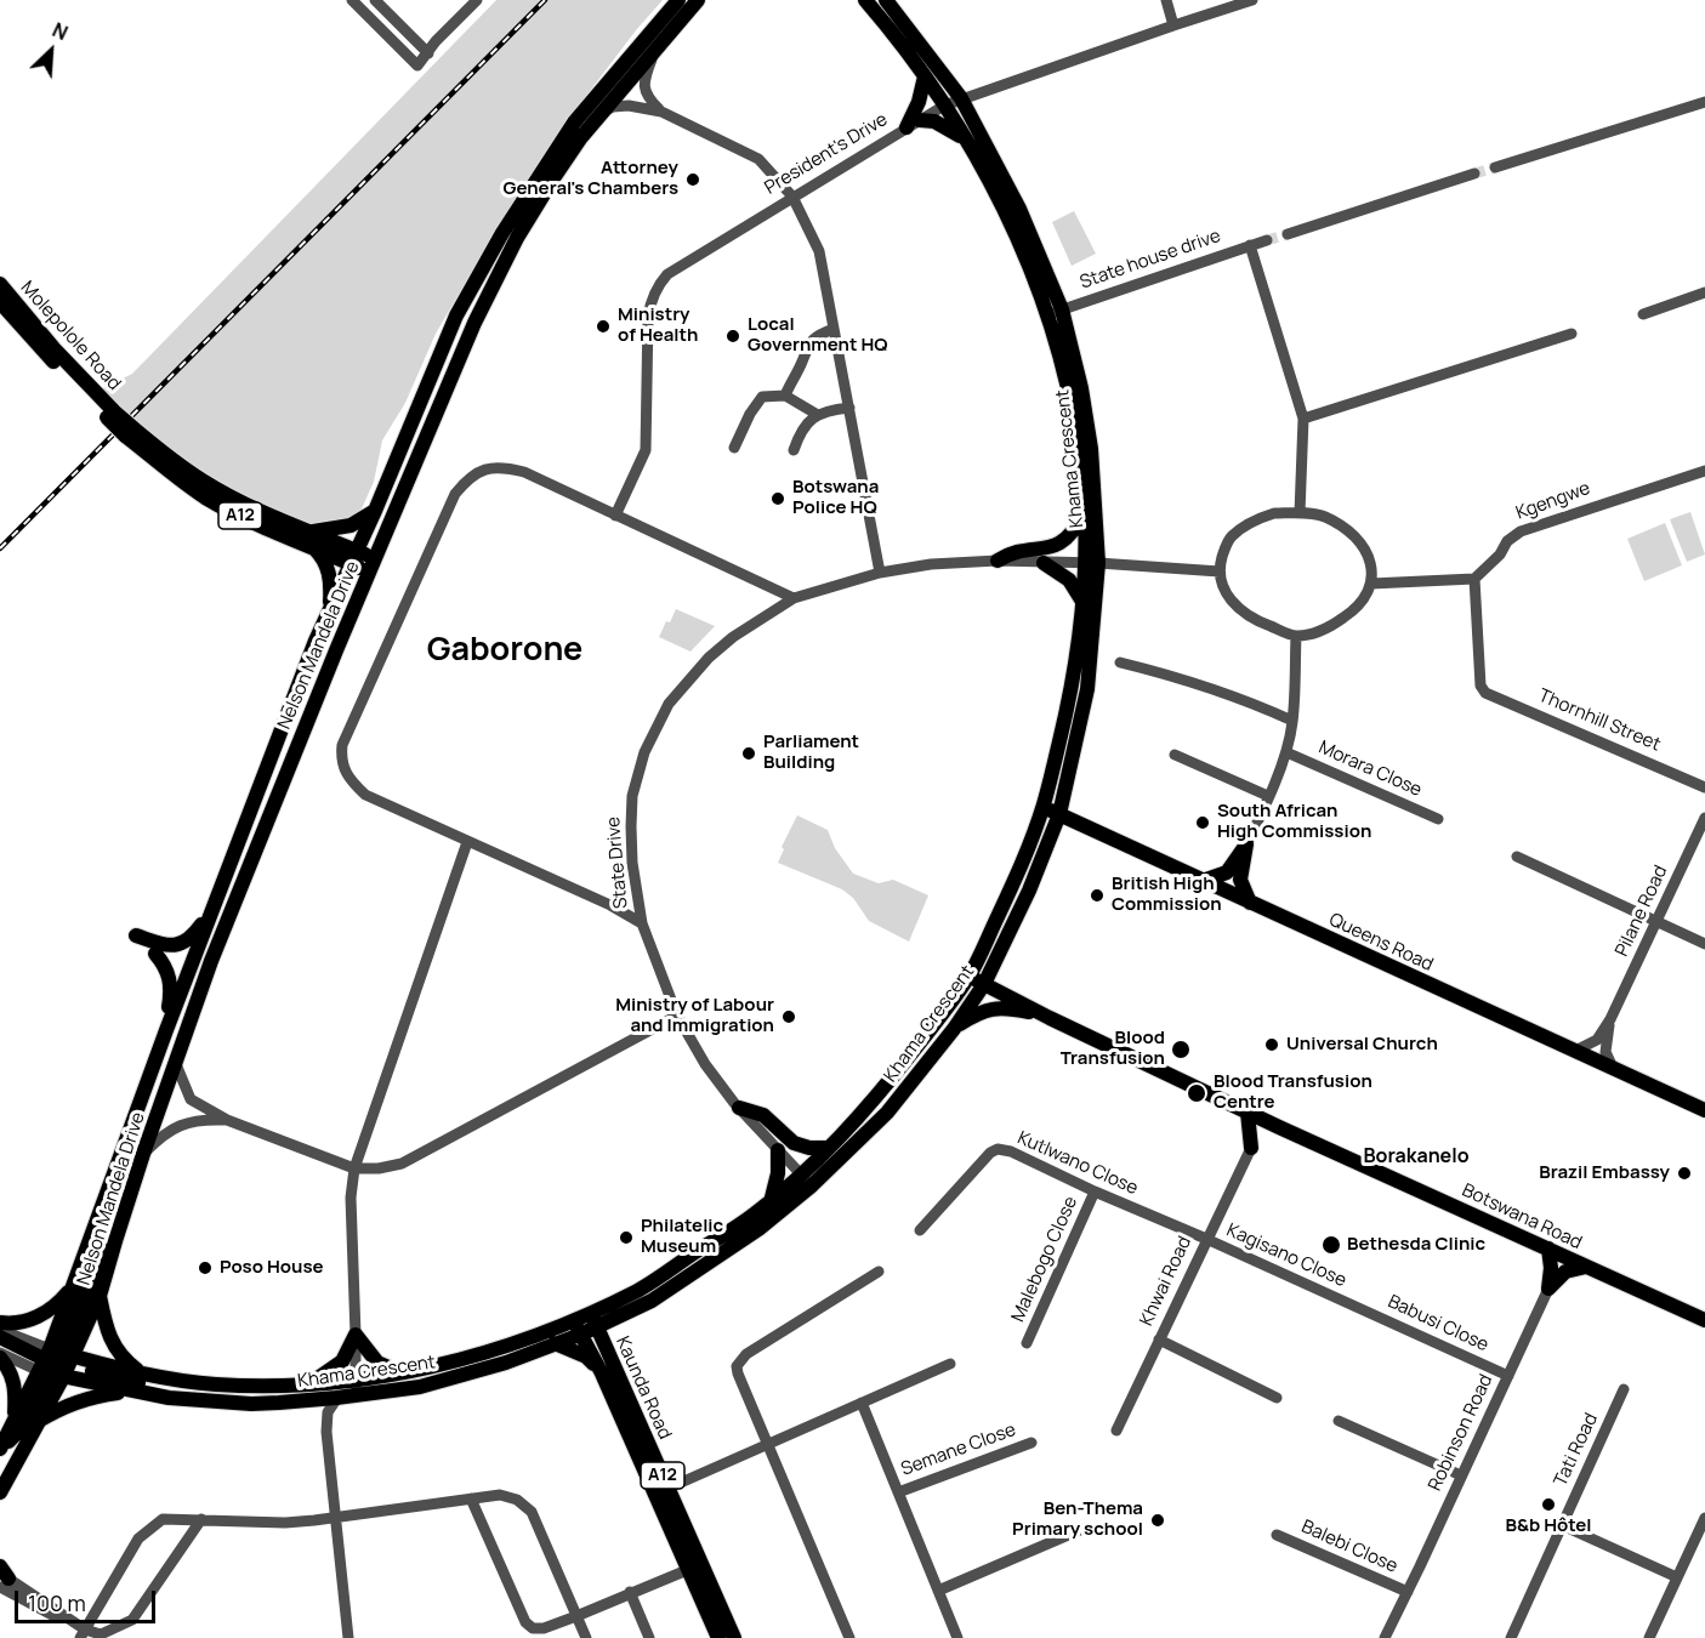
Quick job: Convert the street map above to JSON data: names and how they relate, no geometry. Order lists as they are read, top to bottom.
{
  "streets": {
    "main road": [
      "Molepolole Road",
      "Khama Crescent",
      "A12",
      "Nelson Mandela Drive",
      "Queens Road",
      "Botswana Road",
      "Kaunda Road"
    ],
    "street": [
      "President's Drive",
      "State house drive",
      "Kgengwe",
      "Thornhill Street",
      "Morara Close",
      "State Drive",
      "Pilane Road",
      "Kutlwano Close",
      "Kagisano Close",
      "Malebogo Close",
      "Khwai Road",
      "Babusi Close",
      "Robinson Road",
      "Semane Close",
      "Tati Road",
      "Balebi Close"
    ]
  },
  "crossings": [
    ["President's Drive", "Khama Crescent"],
    ["State house drive", "Khama Crescent"],
    ["Molepolole Road", "A12"],
    ["Khama Crescent", "Nelson Mandela Drive"],
    ["Khama Crescent", "State Drive"],
    ["Khama Crescent", "Queens Road"],
    ["Khama Crescent", "Botswana Road"],
    ["Khama Crescent", "Kaunda Road"],
    ["Kgengwe", "Thornhill Street"],
    ["A12", "Nelson Mandela Drive"],
    ["Kutlwano Close", "Kagisano Close"],
    ["Kutlwano Close", "Malebogo Close"],
    ["Kutlwano Close", "Khwai Road"],
    ["Kagisano Close", "Khwai Road"],
    ["Kagisano Close", "Babusi Close"],
    ["Babusi Close", "Robinson Road"],
    ["Robinson Road", "Balebi Close"]
  ],
  "districts": ["Gaborone", "Borakanelo"],
  "places": [
    "Attorney General's Chambers",
    "Ministry of Health",
    "Local Government HQ",
    "Botswana Police HQ",
    "Parliament Building",
    "South African High Commission",
    "British High Commission",
    "Ministry of Labour and Immigration",
    "Universal Church",
    "Blood Transfusion",
    "Blood Transfusion Centre",
    "Brazil Embassy",
    "Philatelic Museum",
    "Bethesda Clinic",
    "Poso House",
    "B&b Hôtel",
    "Ben-Thema Primary school"
  ],
  "scale_bar": "100 m",
  "north": "top right"
}
